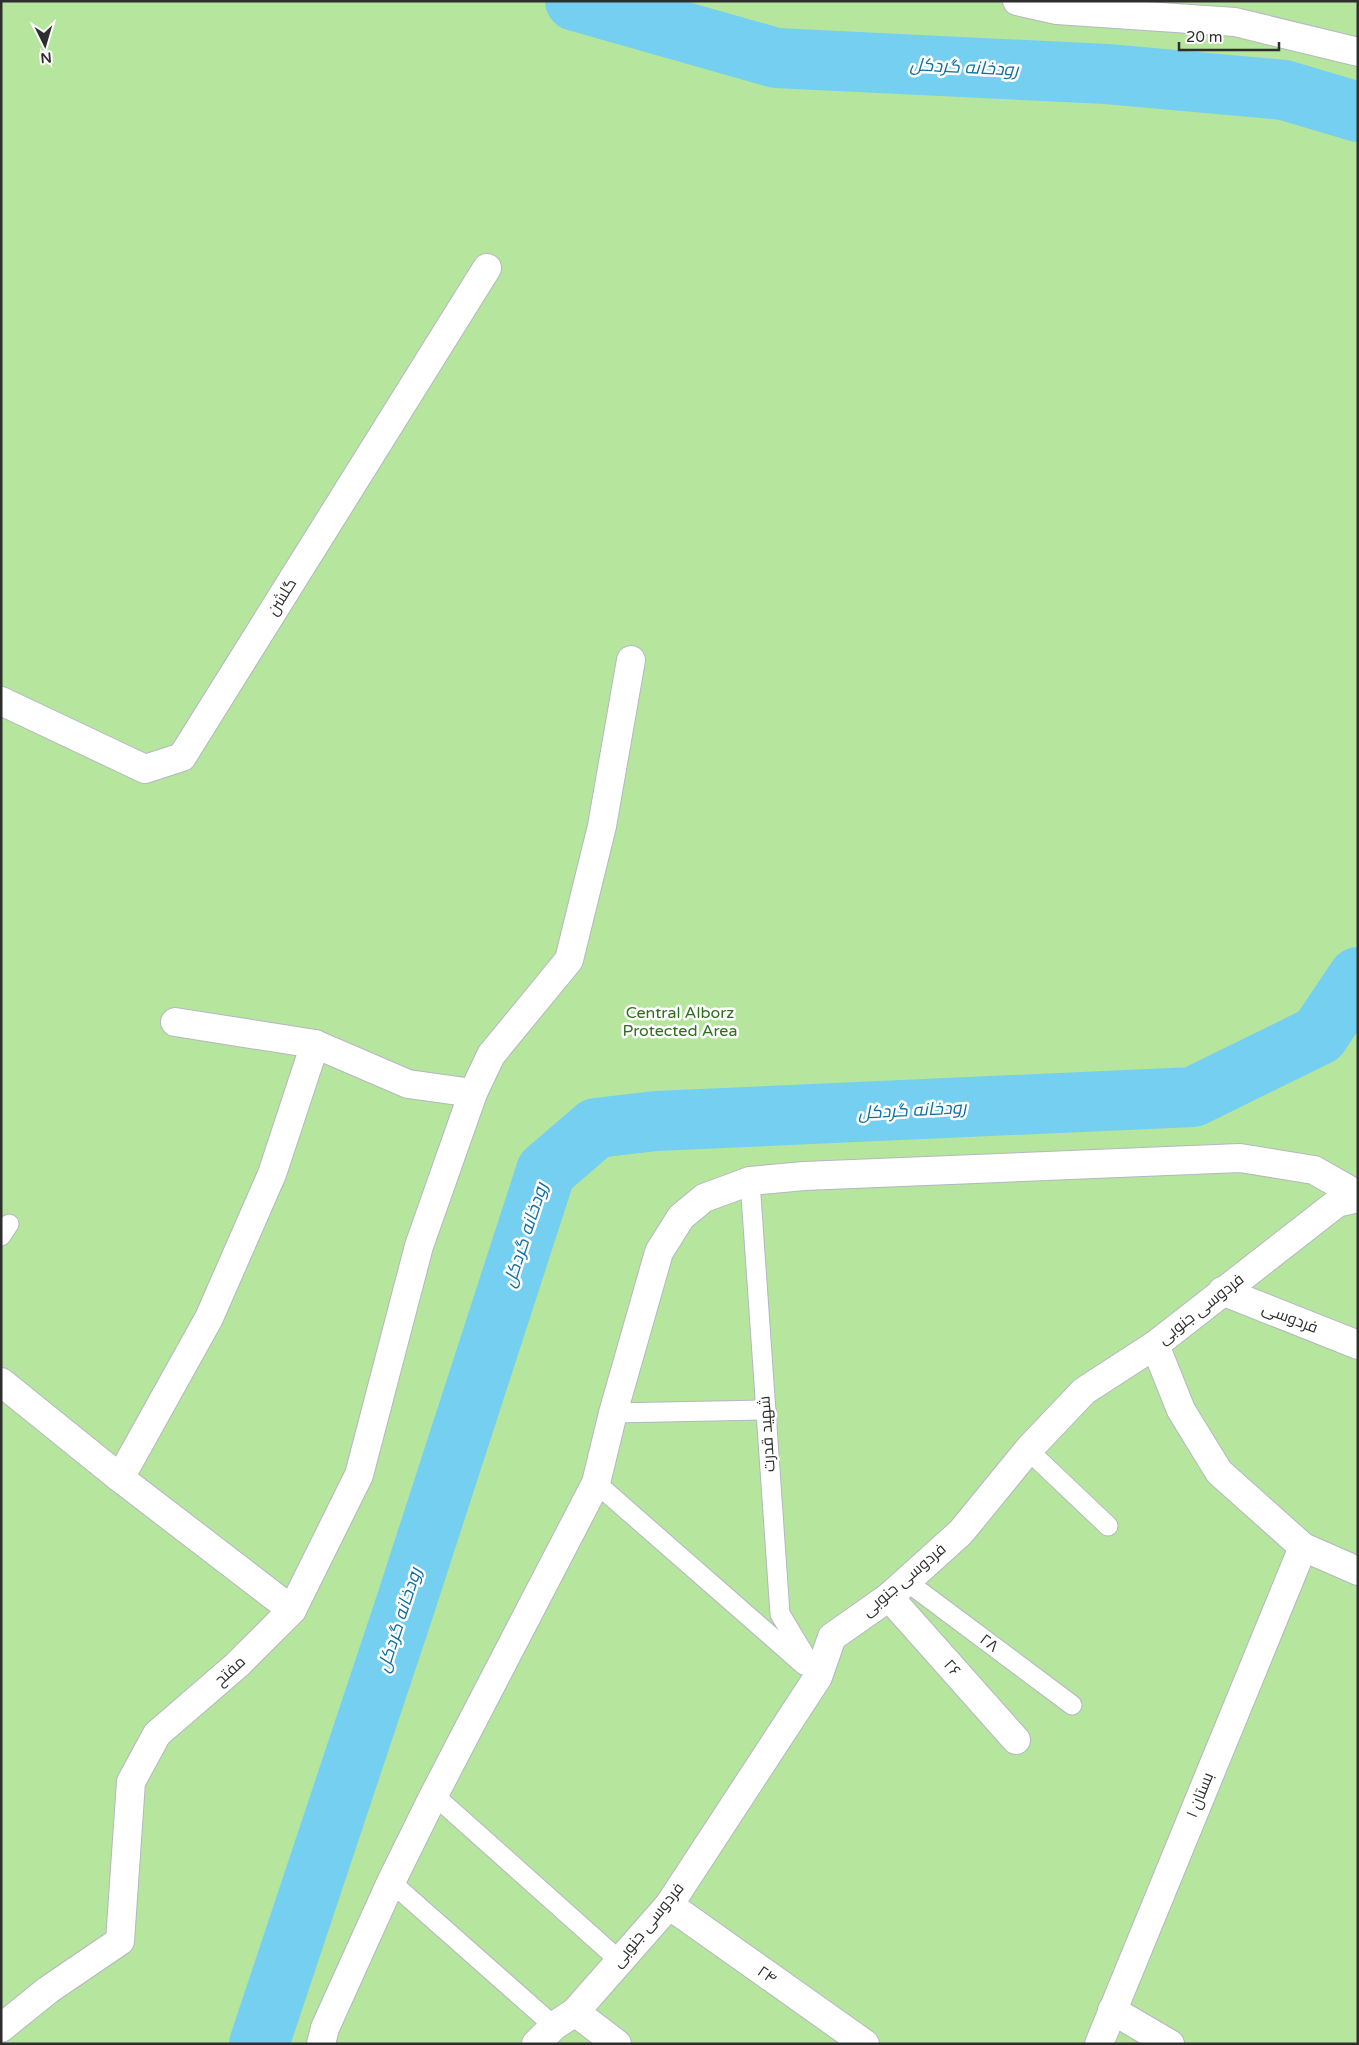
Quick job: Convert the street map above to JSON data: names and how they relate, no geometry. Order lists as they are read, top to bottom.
{
  "streets": {
    "street": [
      "گلشن",
      "فردوسی جنوبی",
      "فردوسی",
      "۲۶",
      "مفتح",
      "بستان ۱",
      "۲۴"
    ],
    "lane": ["شهید قدرت", "۲۸"]
  },
  "crossings": [
    ["فردوسی جنوبی", "فردوسی"],
    ["فردوسی جنوبی", "شهید قدرت"],
    ["فردوسی جنوبی", "۲۸"],
    ["فردوسی جنوبی", "۲۶"],
    ["فردوسی جنوبی", "۲۴"],
    ["۲۸", "۲۶"]
  ],
  "water": ["رودخانه گردکل"],
  "parks": ["Central Alborz Protected Area"],
  "scale_bar": "20 m",
  "north": "bottom"
}
